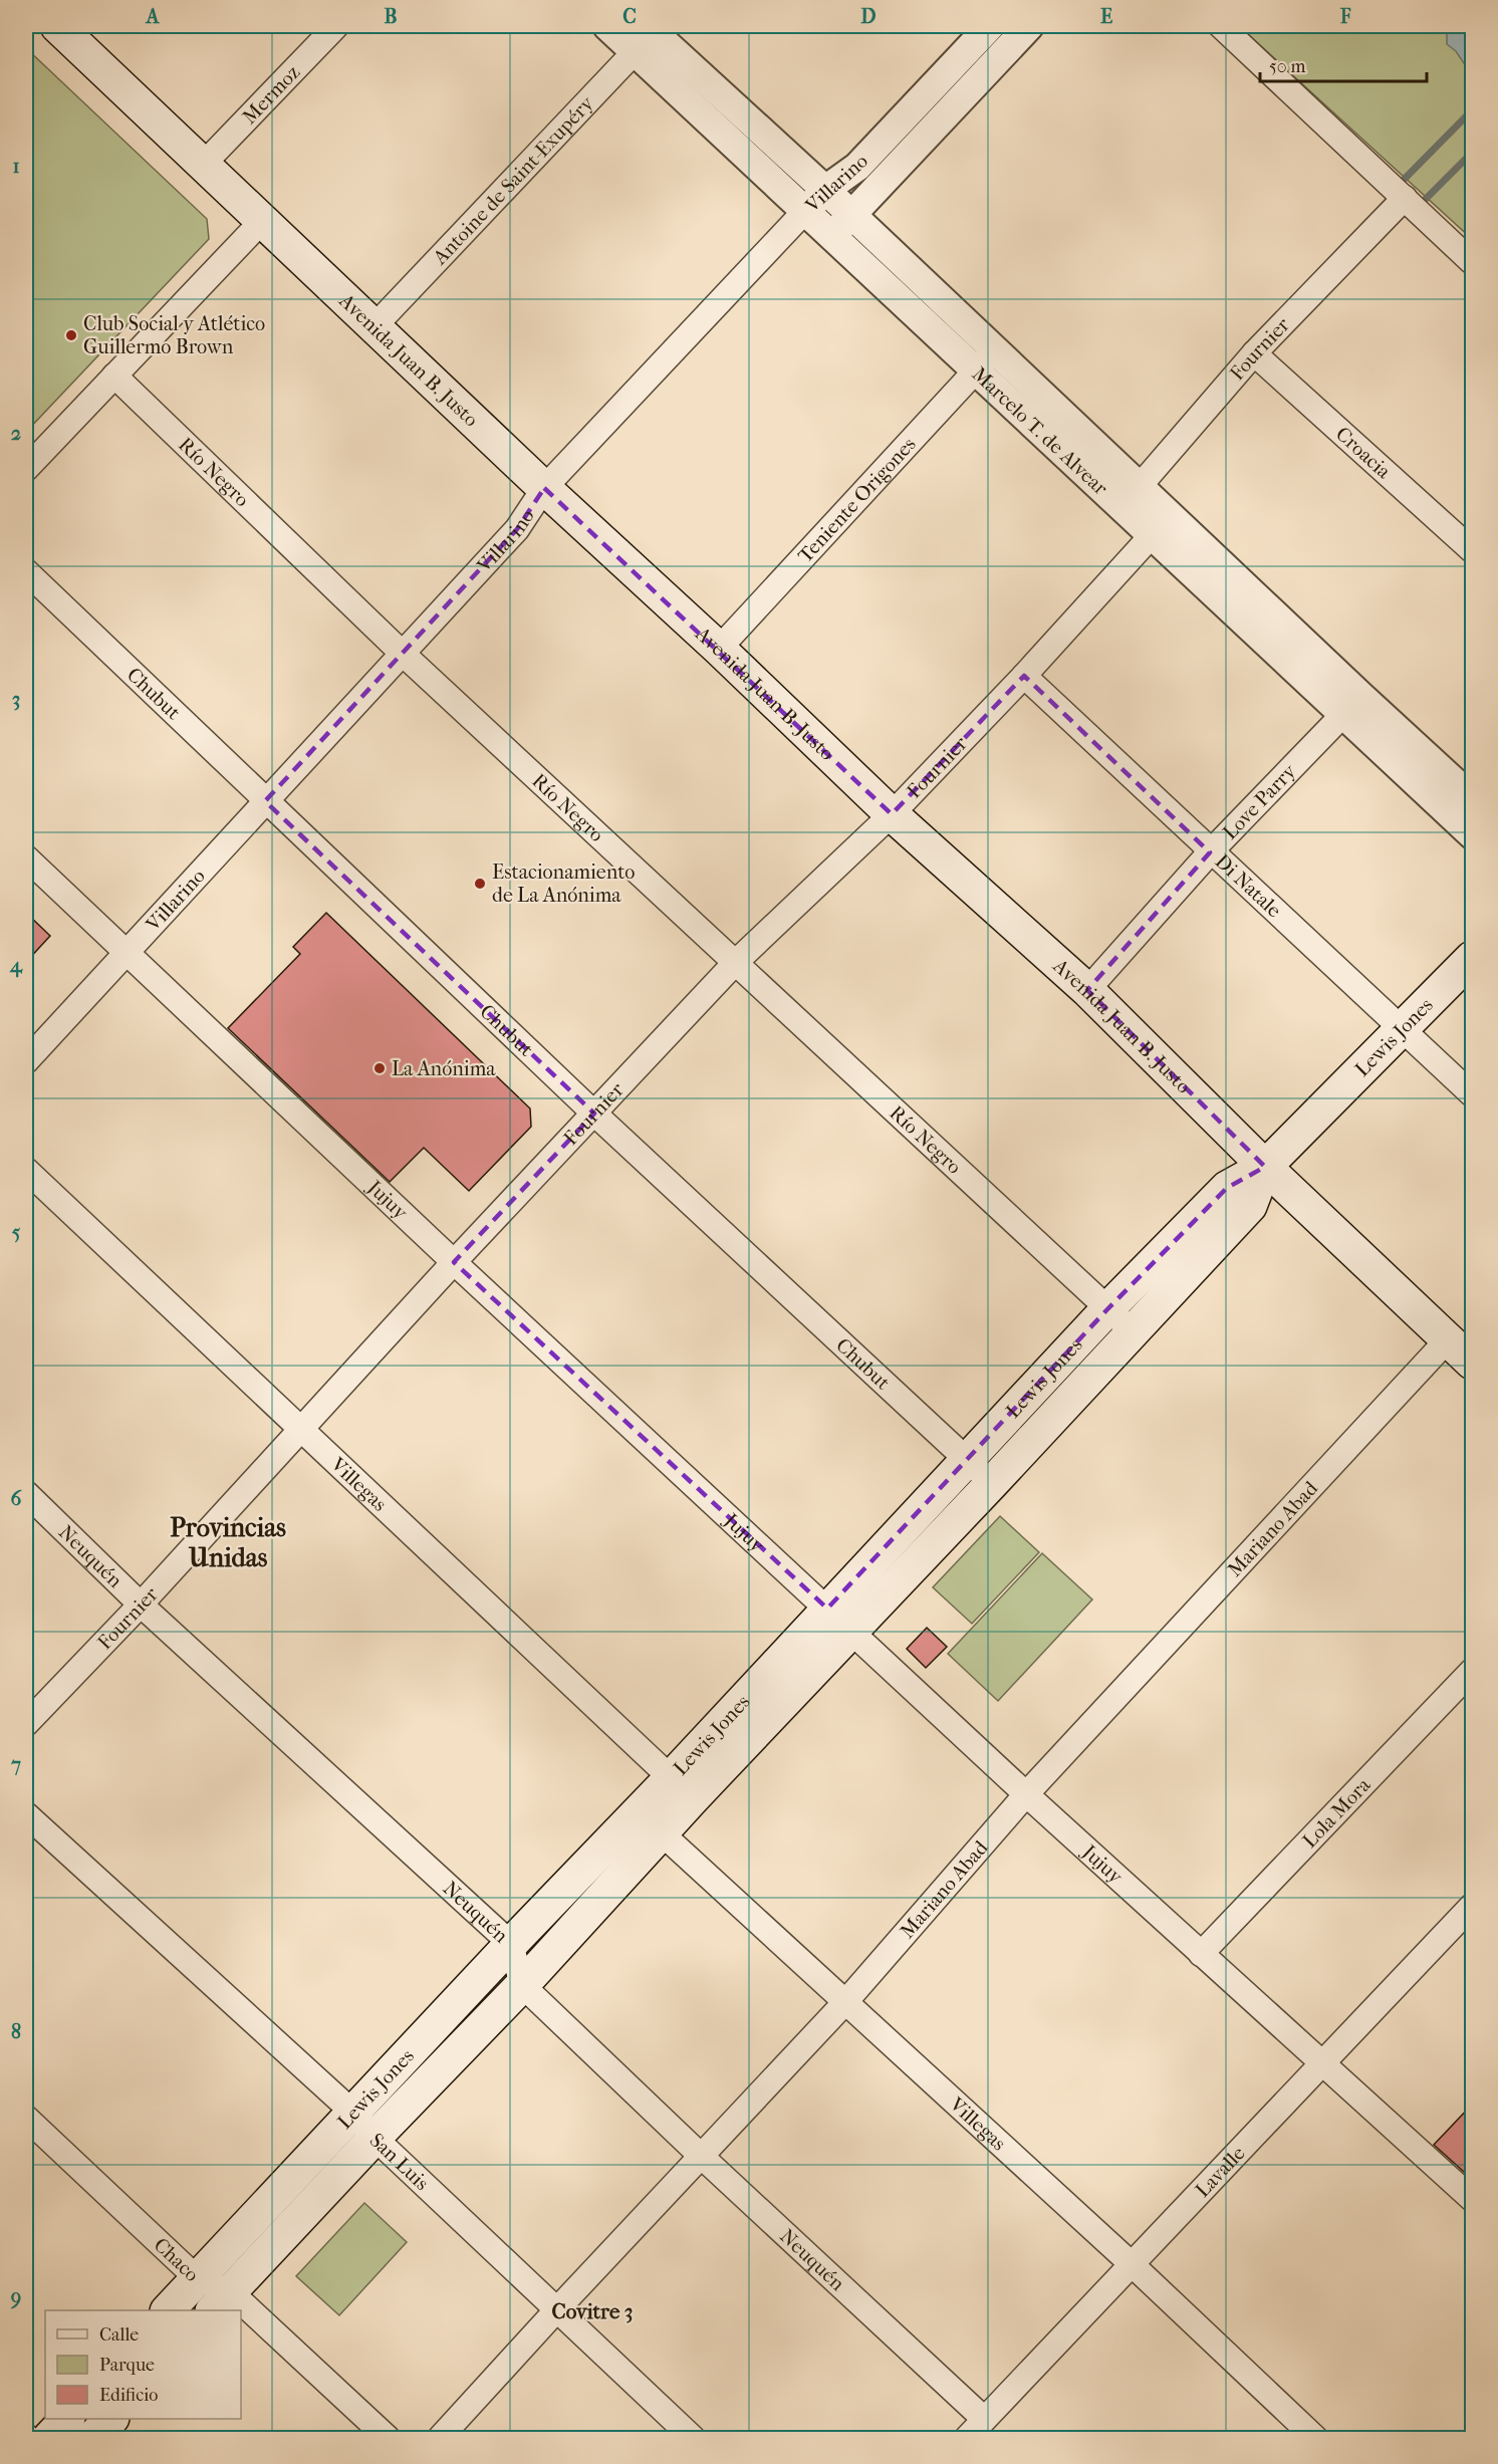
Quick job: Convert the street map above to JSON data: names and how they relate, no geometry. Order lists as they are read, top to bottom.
{
  "streets": {
    "main road": ["Avenida Juan B. Justo", "Lewis Jones"],
    "street": [
      "Mermoz",
      "Antoine de Saint-Exupéry",
      "Villarino",
      "Fournier",
      "Marcelo T. de Alvear",
      "Croacia",
      "Río Negro",
      "Teniente Origones",
      "Chubut",
      "Love Parry",
      "Di Natale",
      "Jujuy",
      "Villegas",
      "Mariano Abad",
      "Neuquén",
      "Lola Mora",
      "San Luis",
      "Lavalle",
      "Chaco"
    ]
  },
  "crossings": [
    ["Mermoz", "Avenida Juan B. Justo"],
    ["Antoine de Saint-Exupéry", "Avenida Juan B. Justo"],
    ["Antoine de Saint-Exupéry", "Marcelo T. de Alvear"],
    ["Villarino", "Avenida Juan B. Justo"],
    ["Villarino", "Marcelo T. de Alvear"],
    ["Villarino", "Río Negro"],
    ["Villarino", "Chubut"],
    ["Villarino", "Jujuy"],
    ["Fournier", "Avenida Juan B. Justo"],
    ["Fournier", "Marcelo T. de Alvear"],
    ["Fournier", "Croacia"],
    ["Fournier", "Río Negro"],
    ["Fournier", "Chubut"],
    ["Fournier", "Di Natale"],
    ["Fournier", "Jujuy"],
    ["Fournier", "Villegas"],
    ["Fournier", "Neuquén"],
    ["Avenida Juan B. Justo", "Teniente Origones"],
    ["Avenida Juan B. Justo", "Love Parry"],
    ["Avenida Juan B. Justo", "Lewis Jones"],
    ["Avenida Juan B. Justo", "Mariano Abad"],
    ["Marcelo T. de Alvear", "Teniente Origones"],
    ["Marcelo T. de Alvear", "Love Parry"],
    ["Río Negro", "Lewis Jones"],
    ["Chubut", "Lewis Jones"],
    ["Love Parry", "Di Natale"],
    ["Di Natale", "Lewis Jones"],
    ["Lewis Jones", "Jujuy"],
    ["Lewis Jones", "Villegas"],
    ["Lewis Jones", "Neuquén"],
    ["Lewis Jones", "San Luis"],
    ["Lewis Jones", "Chaco"],
    ["Jujuy", "Mariano Abad"],
    ["Jujuy", "Lola Mora"],
    ["Jujuy", "Lavalle"],
    ["Villegas", "Mariano Abad"],
    ["Villegas", "Lavalle"],
    ["Mariano Abad", "Neuquén"],
    ["Mariano Abad", "San Luis"],
    ["Neuquén", "Lavalle"]
  ],
  "districts": ["Provincias Unidas", "Covitre 3"],
  "places": ["Club Social y Atlético Guillermo Brown", "Estacionamiento de La Anónima", "La Anónima"],
  "legend": ["Calle", "Parque", "Edificio"],
  "scale_bar": "50 m",
  "grid": {
    "columns": [
      "A",
      "B",
      "C",
      "D",
      "E",
      "F"
    ],
    "rows": [
      "1",
      "2",
      "3",
      "4",
      "5",
      "6",
      "7",
      "8",
      "9"
    ]
  }
}
